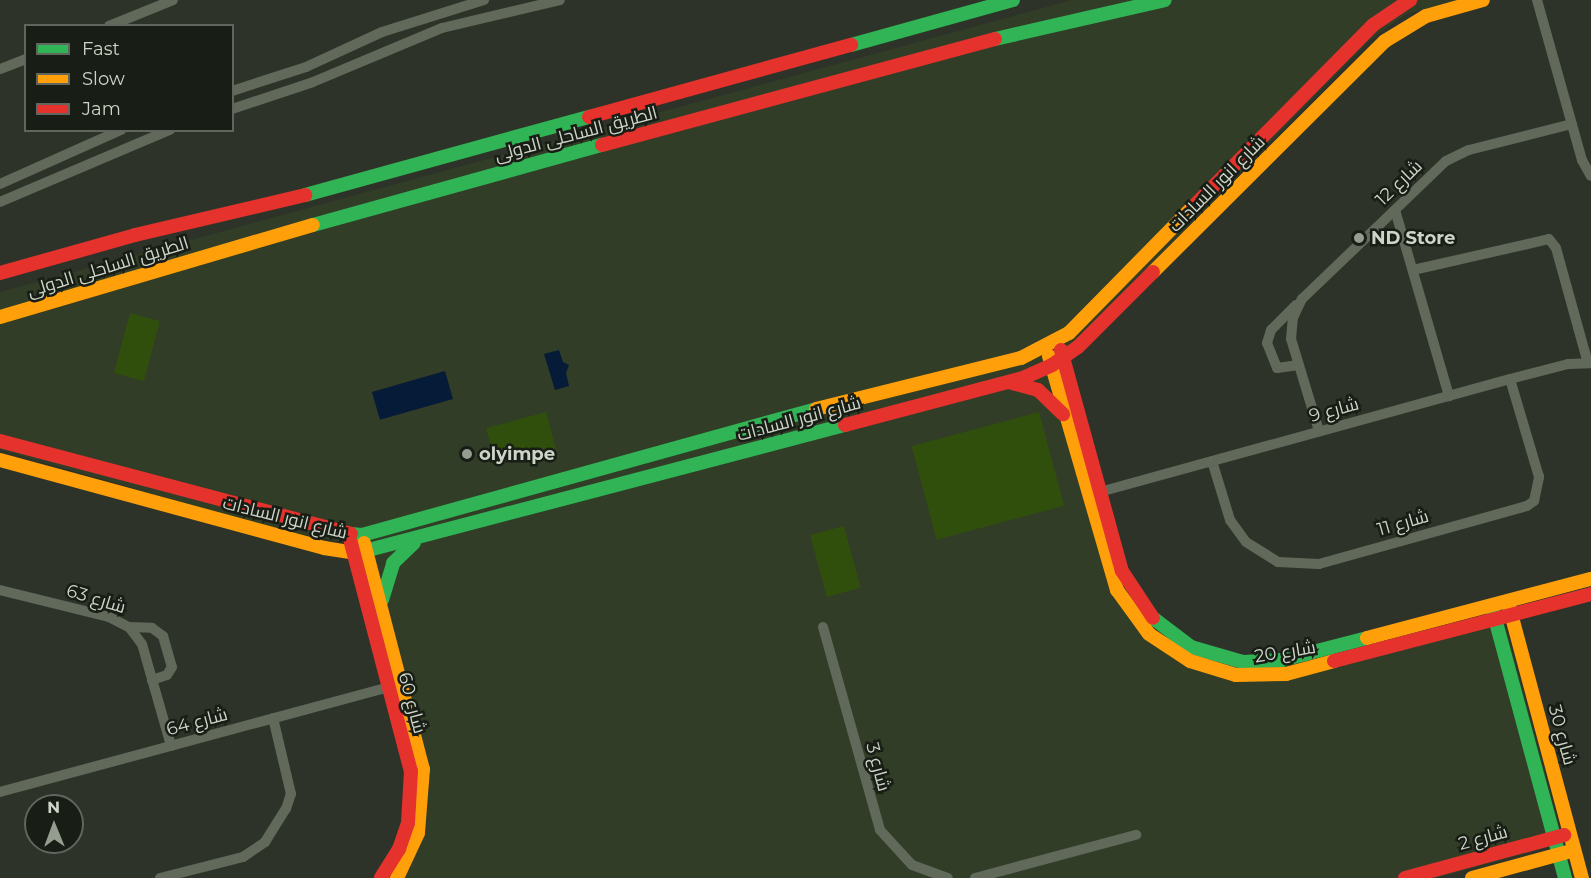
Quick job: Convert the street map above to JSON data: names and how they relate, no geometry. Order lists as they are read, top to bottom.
{
  "streets": {
    "main road": [
      "الطريق الساحلى الدولى",
      "شارع انور السادات",
      "شارع 20",
      "شارع 60",
      "شارع 30",
      "شارع 2"
    ],
    "street": [
      "شارع 12",
      "شارع 9",
      "شارع 11",
      "شارع 63",
      "شارع 64",
      "شارع 3"
    ]
  },
  "crossings": [
    ["شارع 12", "شارع 9"],
    ["شارع انور السادات", "شارع 20"],
    ["شارع انور السادات", "شارع 60"],
    ["شارع 9", "شارع 11"],
    ["شارع 9", "شارع 20"],
    ["شارع 63", "شارع 64"],
    ["شارع 20", "شارع 30"],
    ["شارع 60", "شارع 64"],
    ["شارع 30", "شارع 2"]
  ],
  "places": ["ND Store", "olyimpe"],
  "legend": ["Fast", "Slow", "Jam"],
  "north": "top"
}
